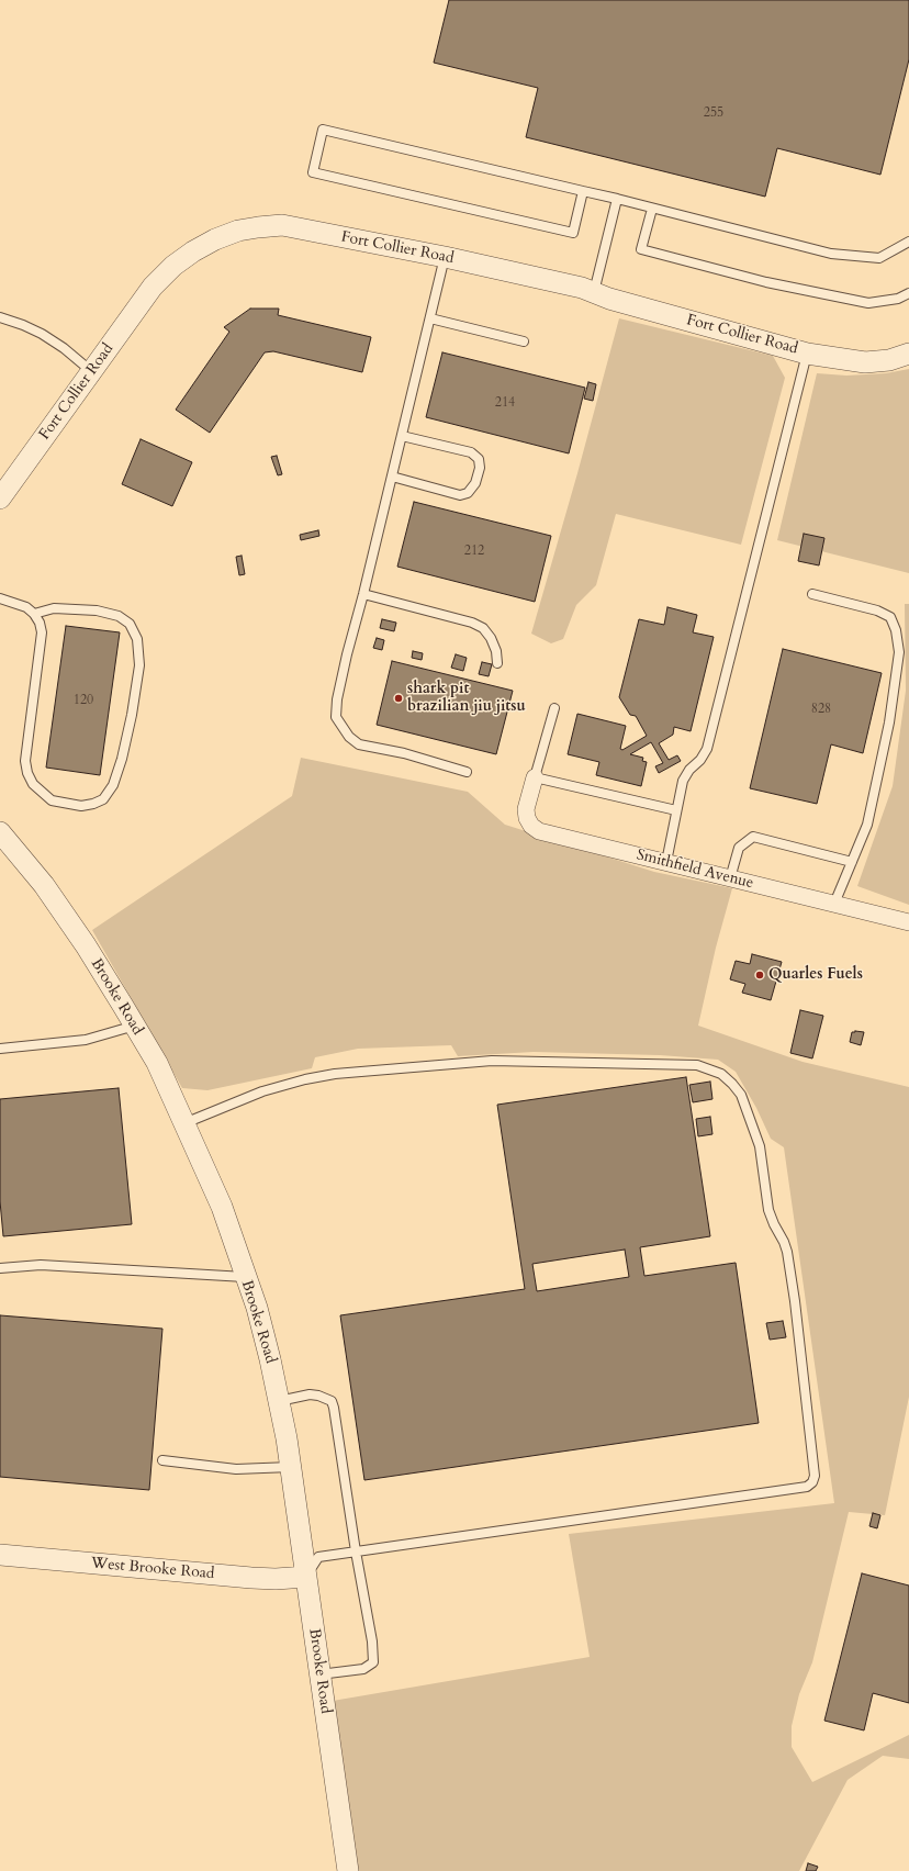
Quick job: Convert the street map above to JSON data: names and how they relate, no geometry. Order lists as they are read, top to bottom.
{
  "streets": {
    "street": [
      "Fort Collier Road",
      "Smithfield Avenue",
      "Brooke Road",
      "West Brooke Road"
    ]
  },
  "crossings": [
    ["Brooke Road", "West Brooke Road"]
  ],
  "places": ["shark pit brazilian jiu jitsu", "Quarles Fuels"],
  "house_numbers": [
    "255",
    "214",
    "212",
    "120",
    "828"
  ]
}
